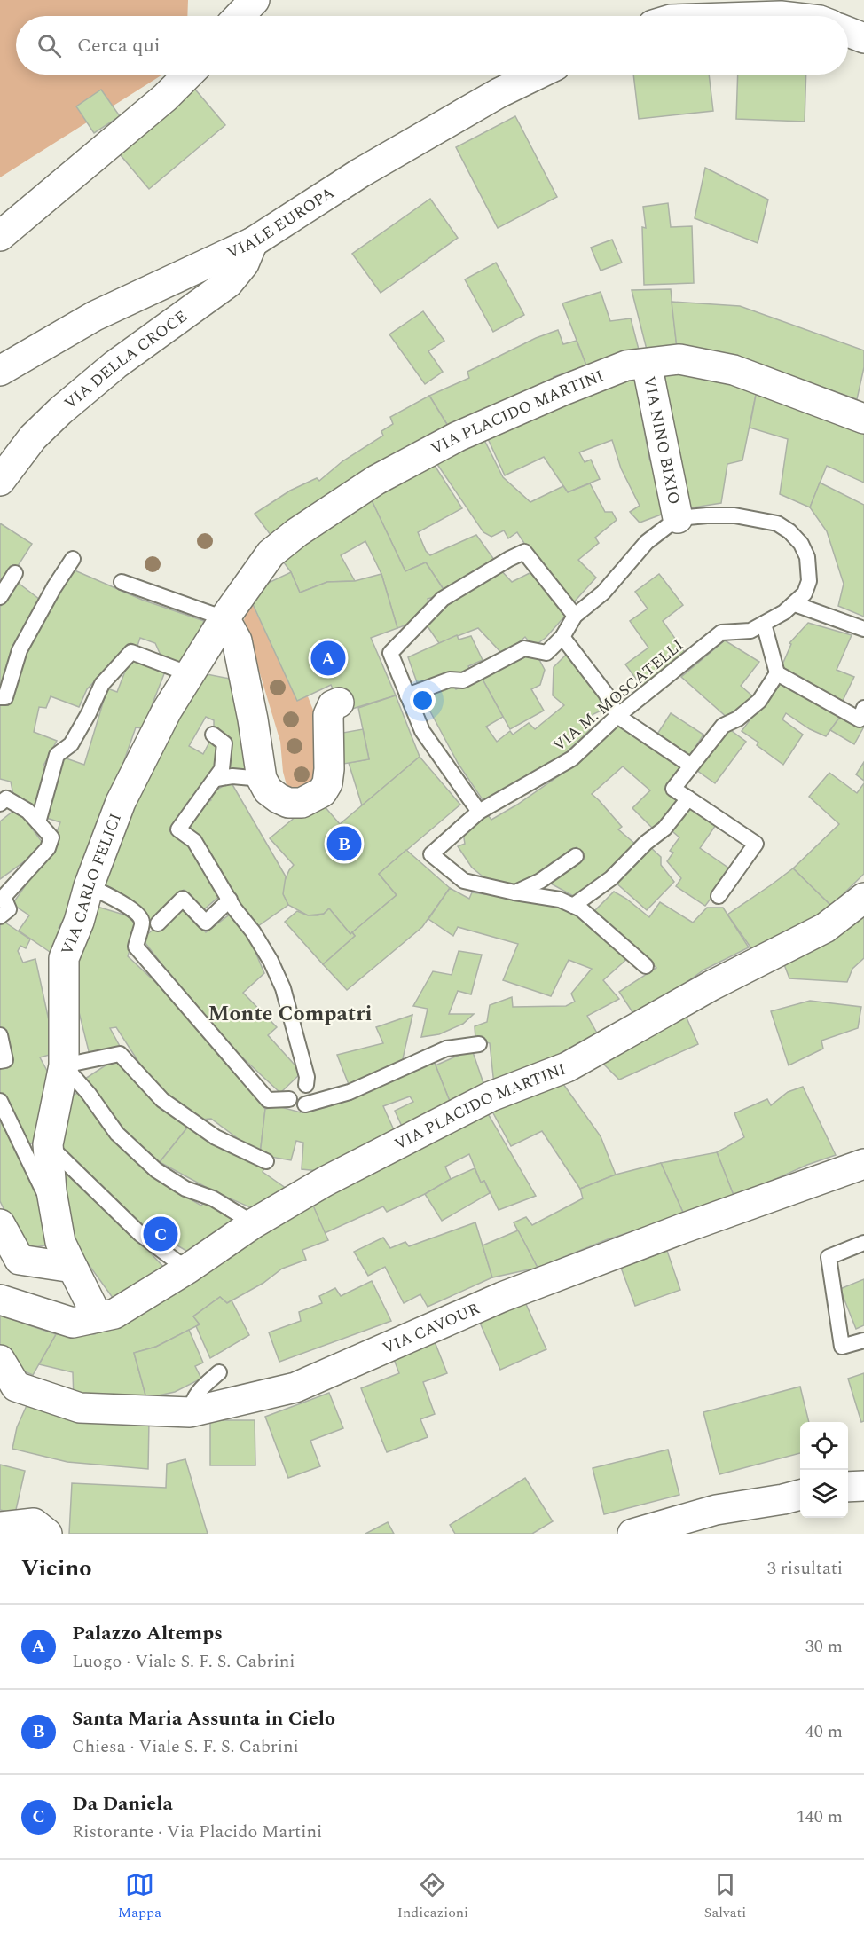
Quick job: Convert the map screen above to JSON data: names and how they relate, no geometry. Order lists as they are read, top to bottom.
{
  "streets": {
    "street": [
      "VIALE EUROPA",
      "VIA DELLA CROCE",
      "VIA PLACIDO MARTINI",
      "VIA NINO BIXIO",
      "VIA CARLO FELICI",
      "VIA CAVOUR"
    ],
    "lane": ["VIA M. MOSCATELLI"]
  },
  "crossings": [
    ["VIALE EUROPA", "VIA DELLA CROCE"],
    ["VIA PLACIDO MARTINI", "VIA NINO BIXIO"],
    ["VIA PLACIDO MARTINI", "VIA CARLO FELICI"]
  ],
  "districts": ["Monte Compatri"],
  "page": {
    "search": "Cerca qui",
    "pins": ["A", "B", "C"],
    "heading": ["Vicino", "3 risultati"],
    "list": [
      {
        "mark": "A",
        "name": "Palazzo Altemps",
        "note": "Luogo · Viale S. F. S. Cabrini",
        "value": "30 m"
      },
      {
        "mark": "B",
        "name": "Santa Maria Assunta in Cielo",
        "note": "Chiesa · Viale S. F. S. Cabrini",
        "value": "40 m"
      },
      {
        "mark": "C",
        "name": "Da Daniela",
        "note": "Ristorante · Via Placido Martini",
        "value": "140 m"
      }
    ],
    "nav": ["Mappa", "Indicazioni", "Salvati"]
  }
}
